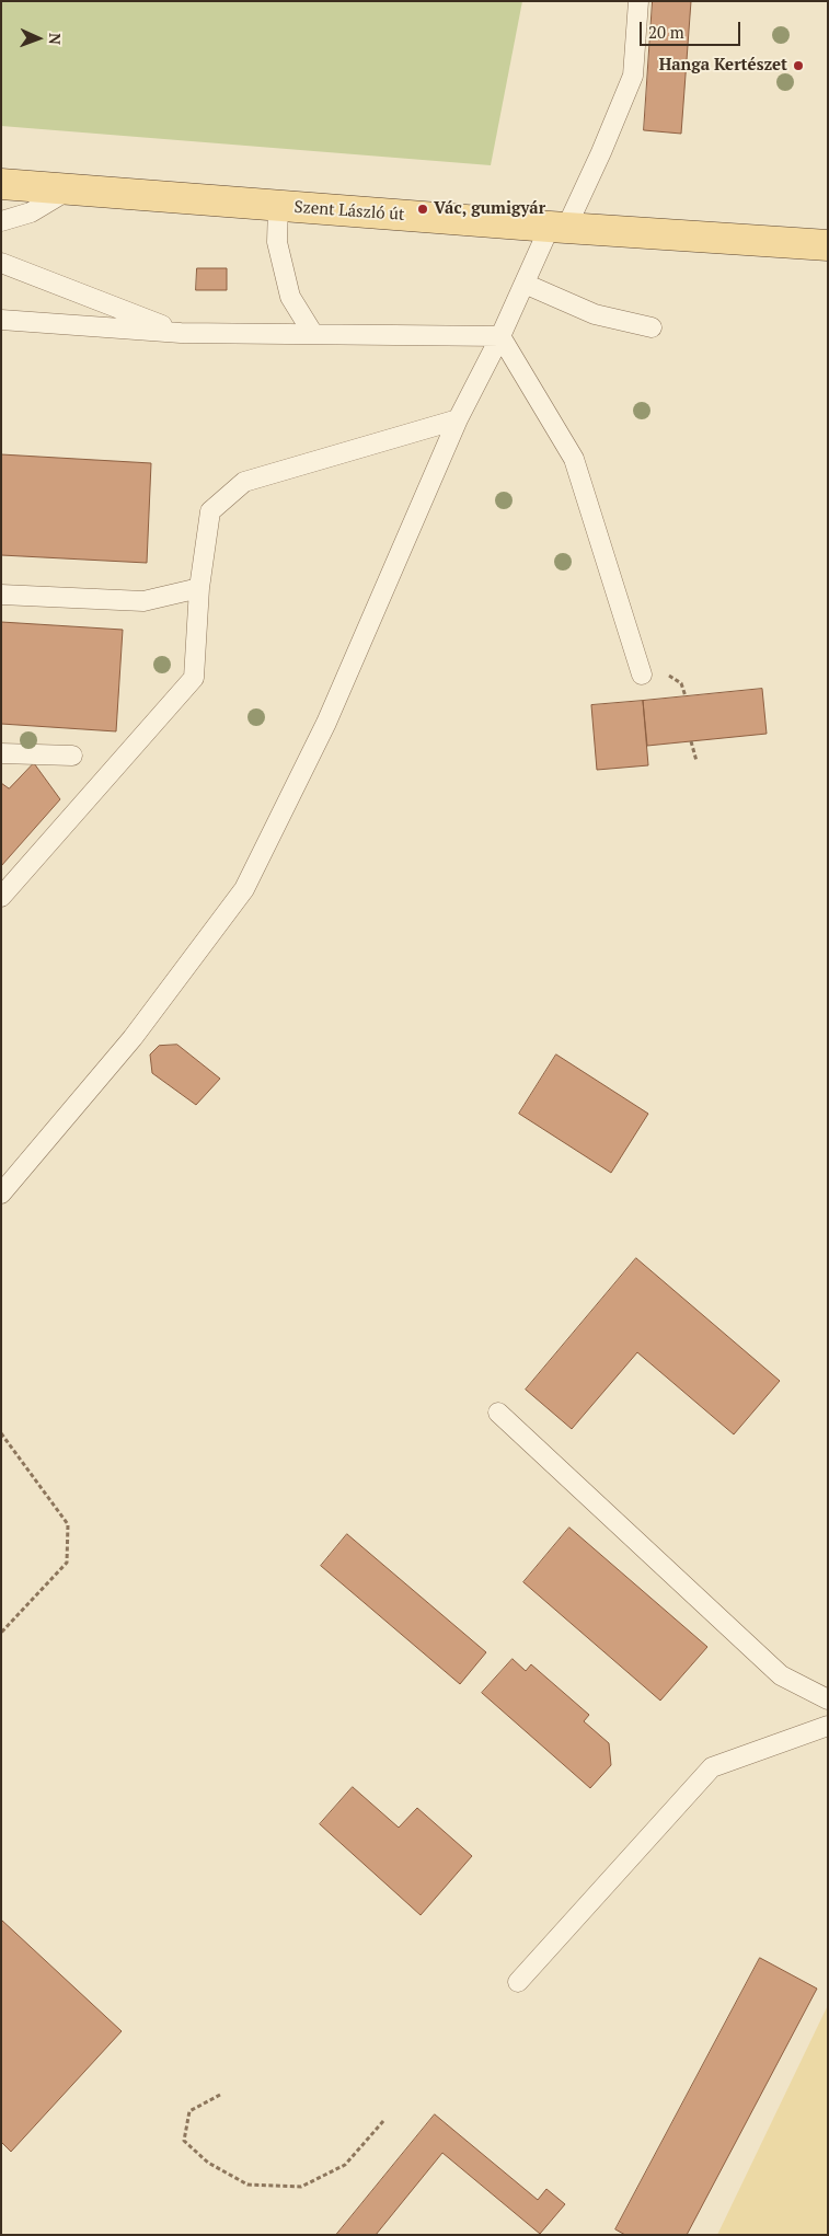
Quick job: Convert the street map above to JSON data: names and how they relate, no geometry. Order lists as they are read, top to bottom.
{
  "streets": {
    "main road": ["Szent László út"]
  },
  "places": ["Hanga Kertészet", "Vác, gumigyár"],
  "scale_bar": "20 m",
  "north": "right"
}
